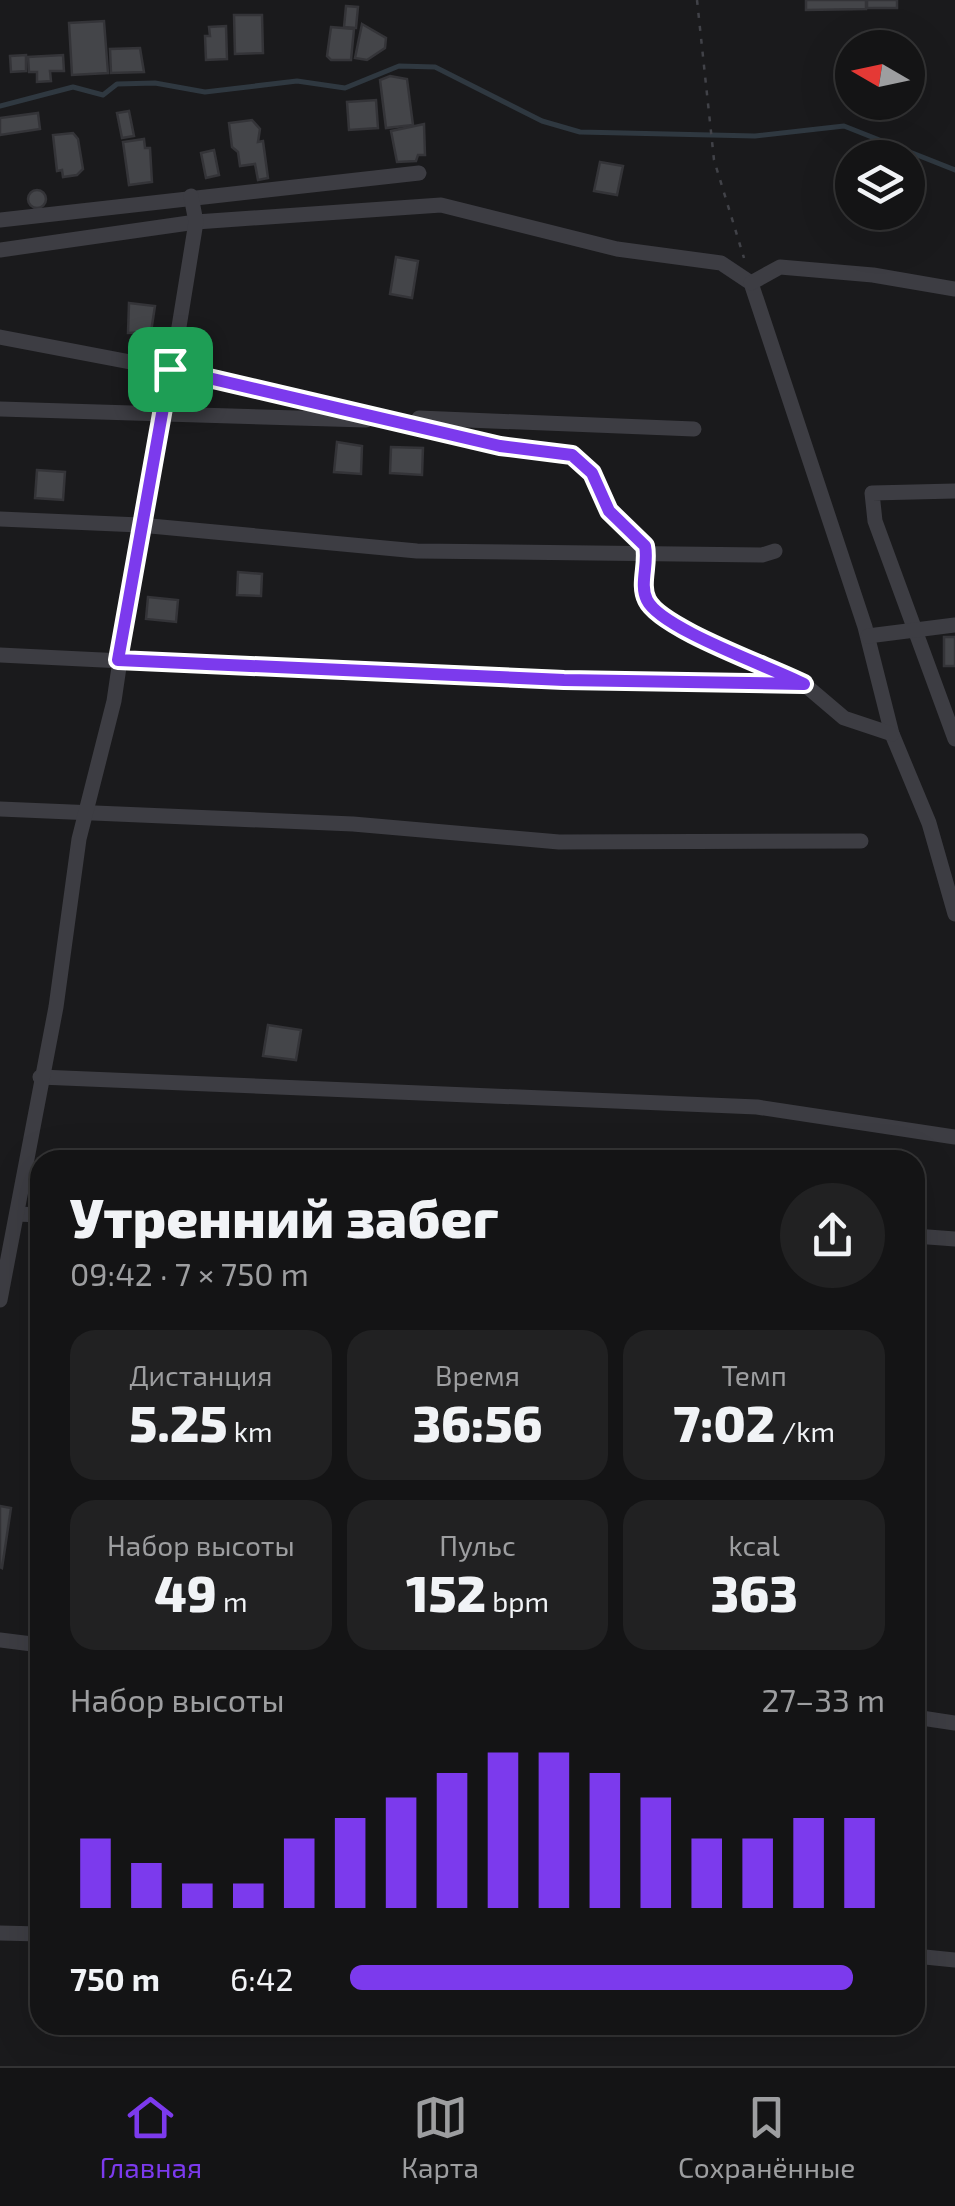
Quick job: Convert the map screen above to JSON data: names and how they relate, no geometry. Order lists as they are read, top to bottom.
{
  "north": "left",
  "page": {
    "heading": ["Утренний забег", "09:42 · 7 × 750 m"],
    "stats": [
      ["Дистанция", "5.25 km"],
      ["Время", "36:56"],
      ["Темп", "7:02 /km"],
      ["Набор высоты", "49 m"],
      ["Пульс", "152 bpm"],
      ["kcal", "363"]
    ],
    "chart": ["Набор высоты", "27–33 m"],
    "list": [
      {
        "name": "750 m",
        "note": "6:42"
      }
    ],
    "tabs": ["Главная", "Карта", "Сохранённые"]
  }
}
